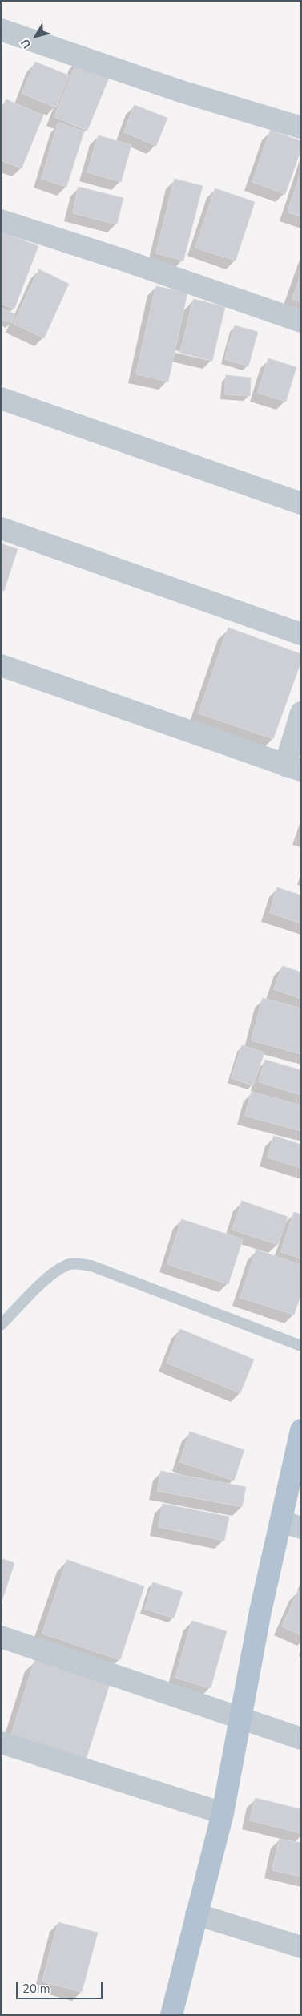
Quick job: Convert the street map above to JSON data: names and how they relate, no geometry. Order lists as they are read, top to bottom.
{
  "scale_bar": "20 m",
  "north": "bottom left"
}
